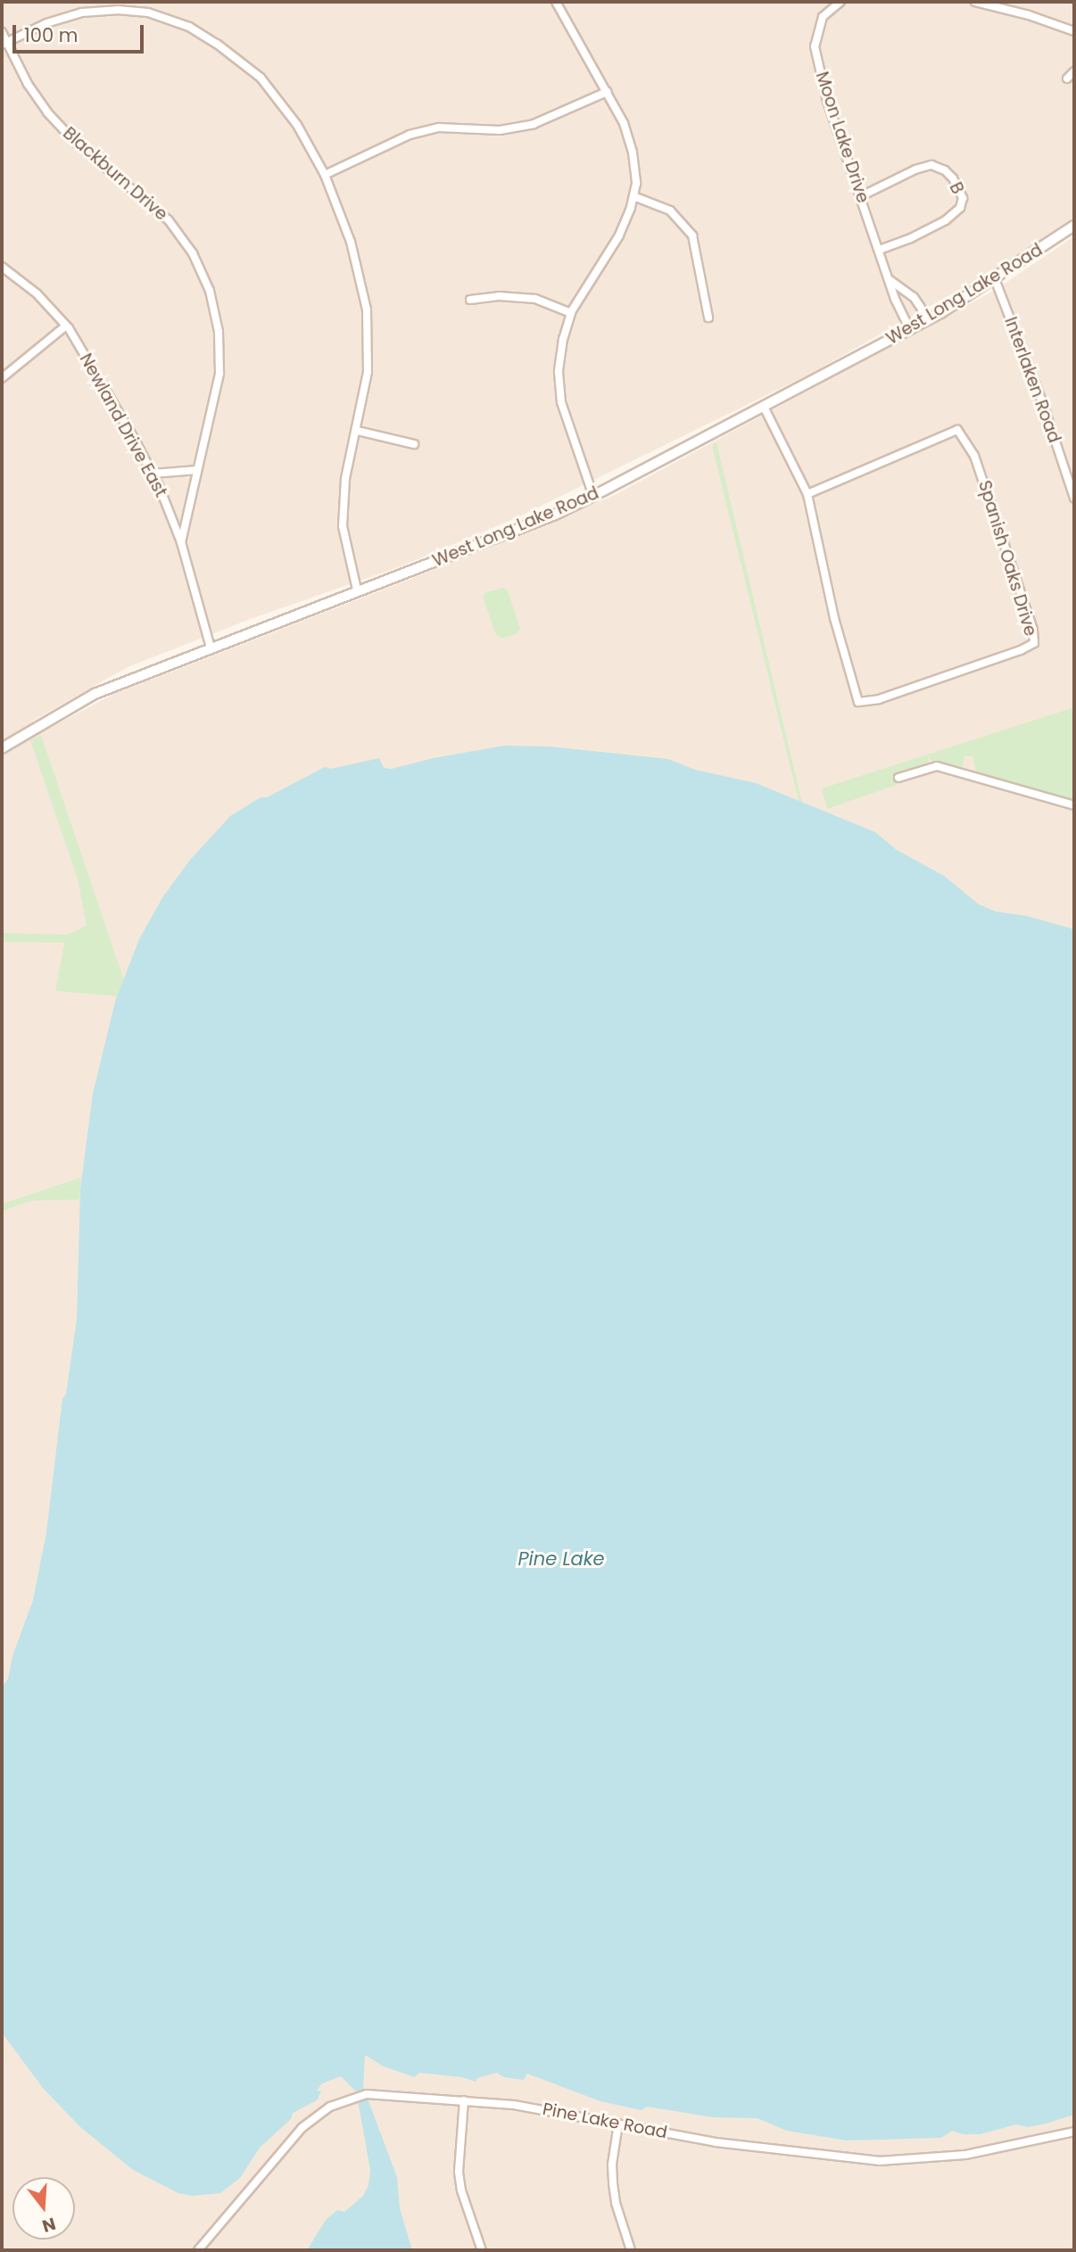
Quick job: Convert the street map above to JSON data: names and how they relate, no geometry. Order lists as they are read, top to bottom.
{
  "streets": {
    "main road": ["West Long Lake Road"],
    "street": [
      "Moon Lake Drive",
      "Blackburn Drive",
      "B",
      "Interlaken Road",
      "Newland Drive East",
      "Spanish Oaks Drive",
      "Pine Lake Road"
    ]
  },
  "crossings": [
    ["Moon Lake Drive", "B"],
    ["Moon Lake Drive", "West Long Lake Road"],
    ["Blackburn Drive", "Newland Drive East"],
    ["West Long Lake Road", "Interlaken Road"],
    ["West Long Lake Road", "Newland Drive East"],
    ["West Long Lake Road", "Spanish Oaks Drive"]
  ],
  "water": ["Pine Lake"],
  "scale_bar": "100 m",
  "north": "bottom"
}
